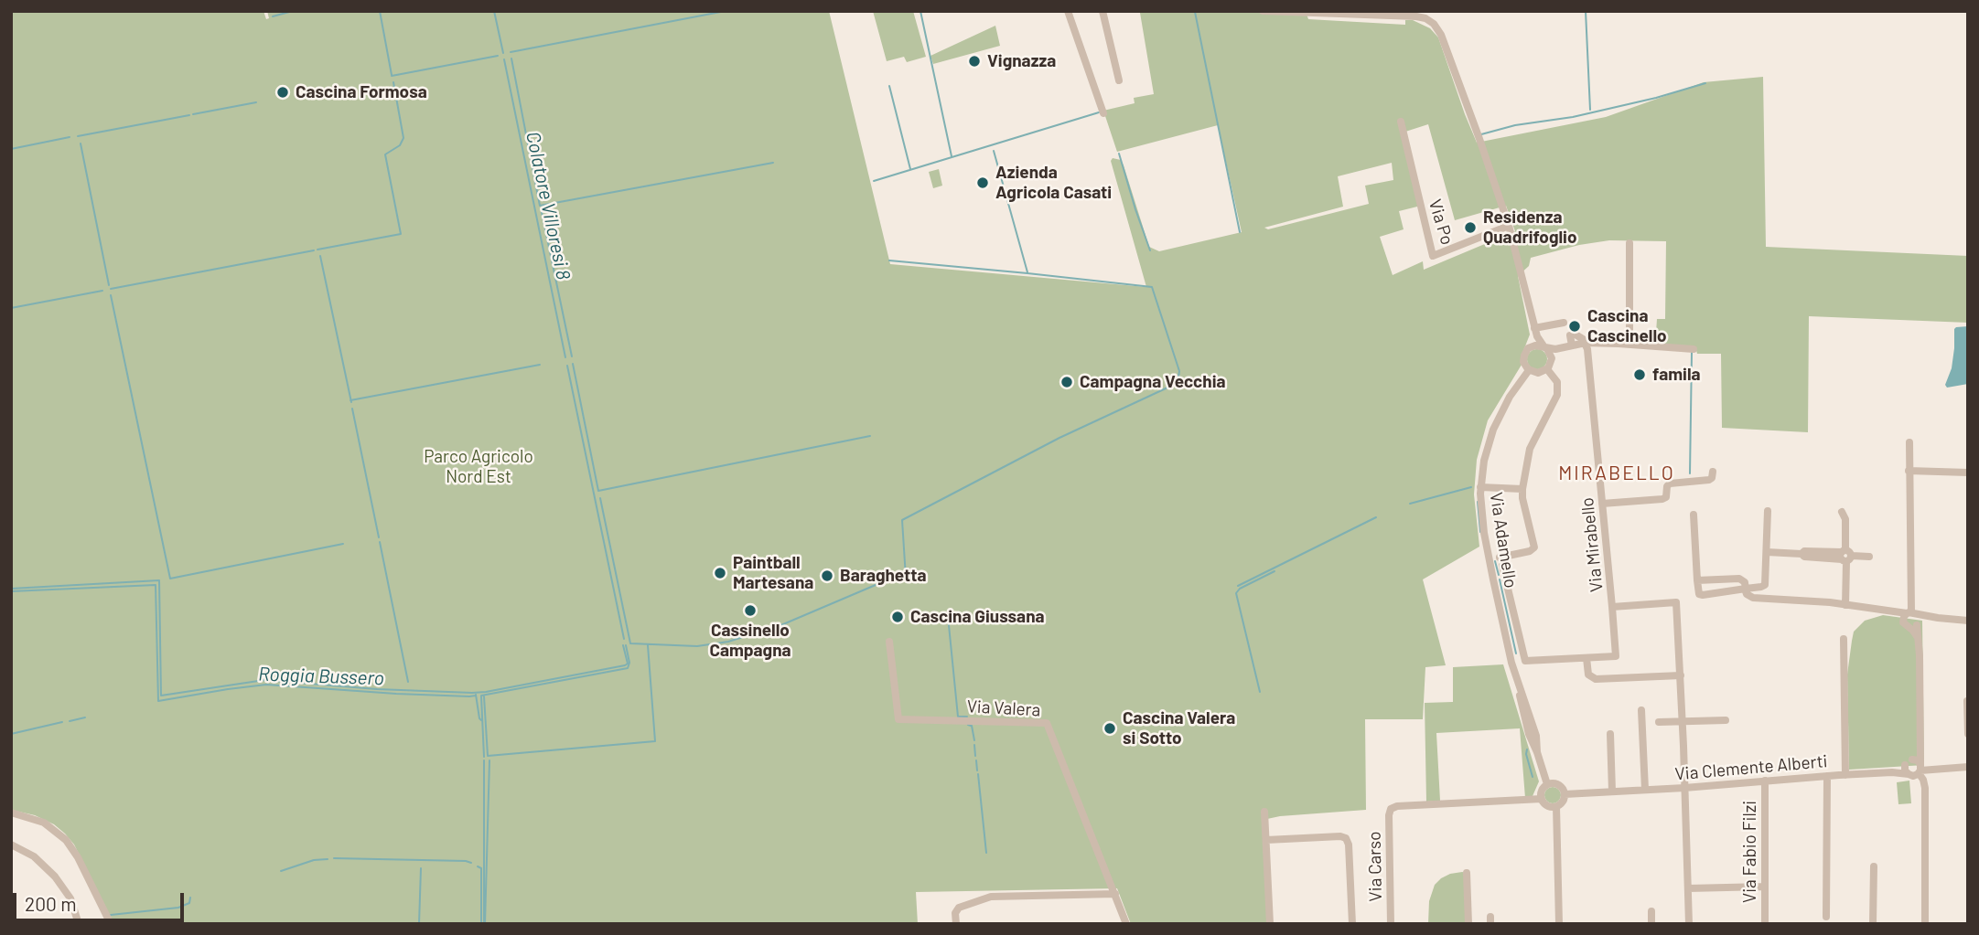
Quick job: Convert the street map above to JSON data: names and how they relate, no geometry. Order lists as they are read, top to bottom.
{
  "streets": {
    "street": [
      "Via Po",
      "Via Adamello",
      "Via Mirabello",
      "Via Valera",
      "Via Clemente Alberti",
      "Via Fabio Filzi",
      "Via Carso"
    ]
  },
  "crossings": [
    ["Via Adamello", "Via Clemente Alberti"],
    ["Via Adamello", "Via Carso"],
    ["Via Mirabello", "Via Clemente Alberti"],
    ["Via Clemente Alberti", "Via Fabio Filzi"],
    ["Via Clemente Alberti", "Via Carso"]
  ],
  "districts": ["MIRABELLO"],
  "water": ["Colatore Villoresi 8", "Roggia Bussero"],
  "parks": ["Parco Agricolo Nord Est"],
  "places": [
    "Vignazza",
    "Cascina Formosa",
    "Azienda Agricola Casati",
    "Residenza Quadrifoglio",
    "Cascina Cascinello",
    "famila",
    "Campagna Vecchia",
    "Paintball Martesana",
    "Baraghetta",
    "Cassinello Campagna",
    "Cascina Giussana",
    "Cascina Valera si Sotto"
  ],
  "scale_bar": "200 m"
}
